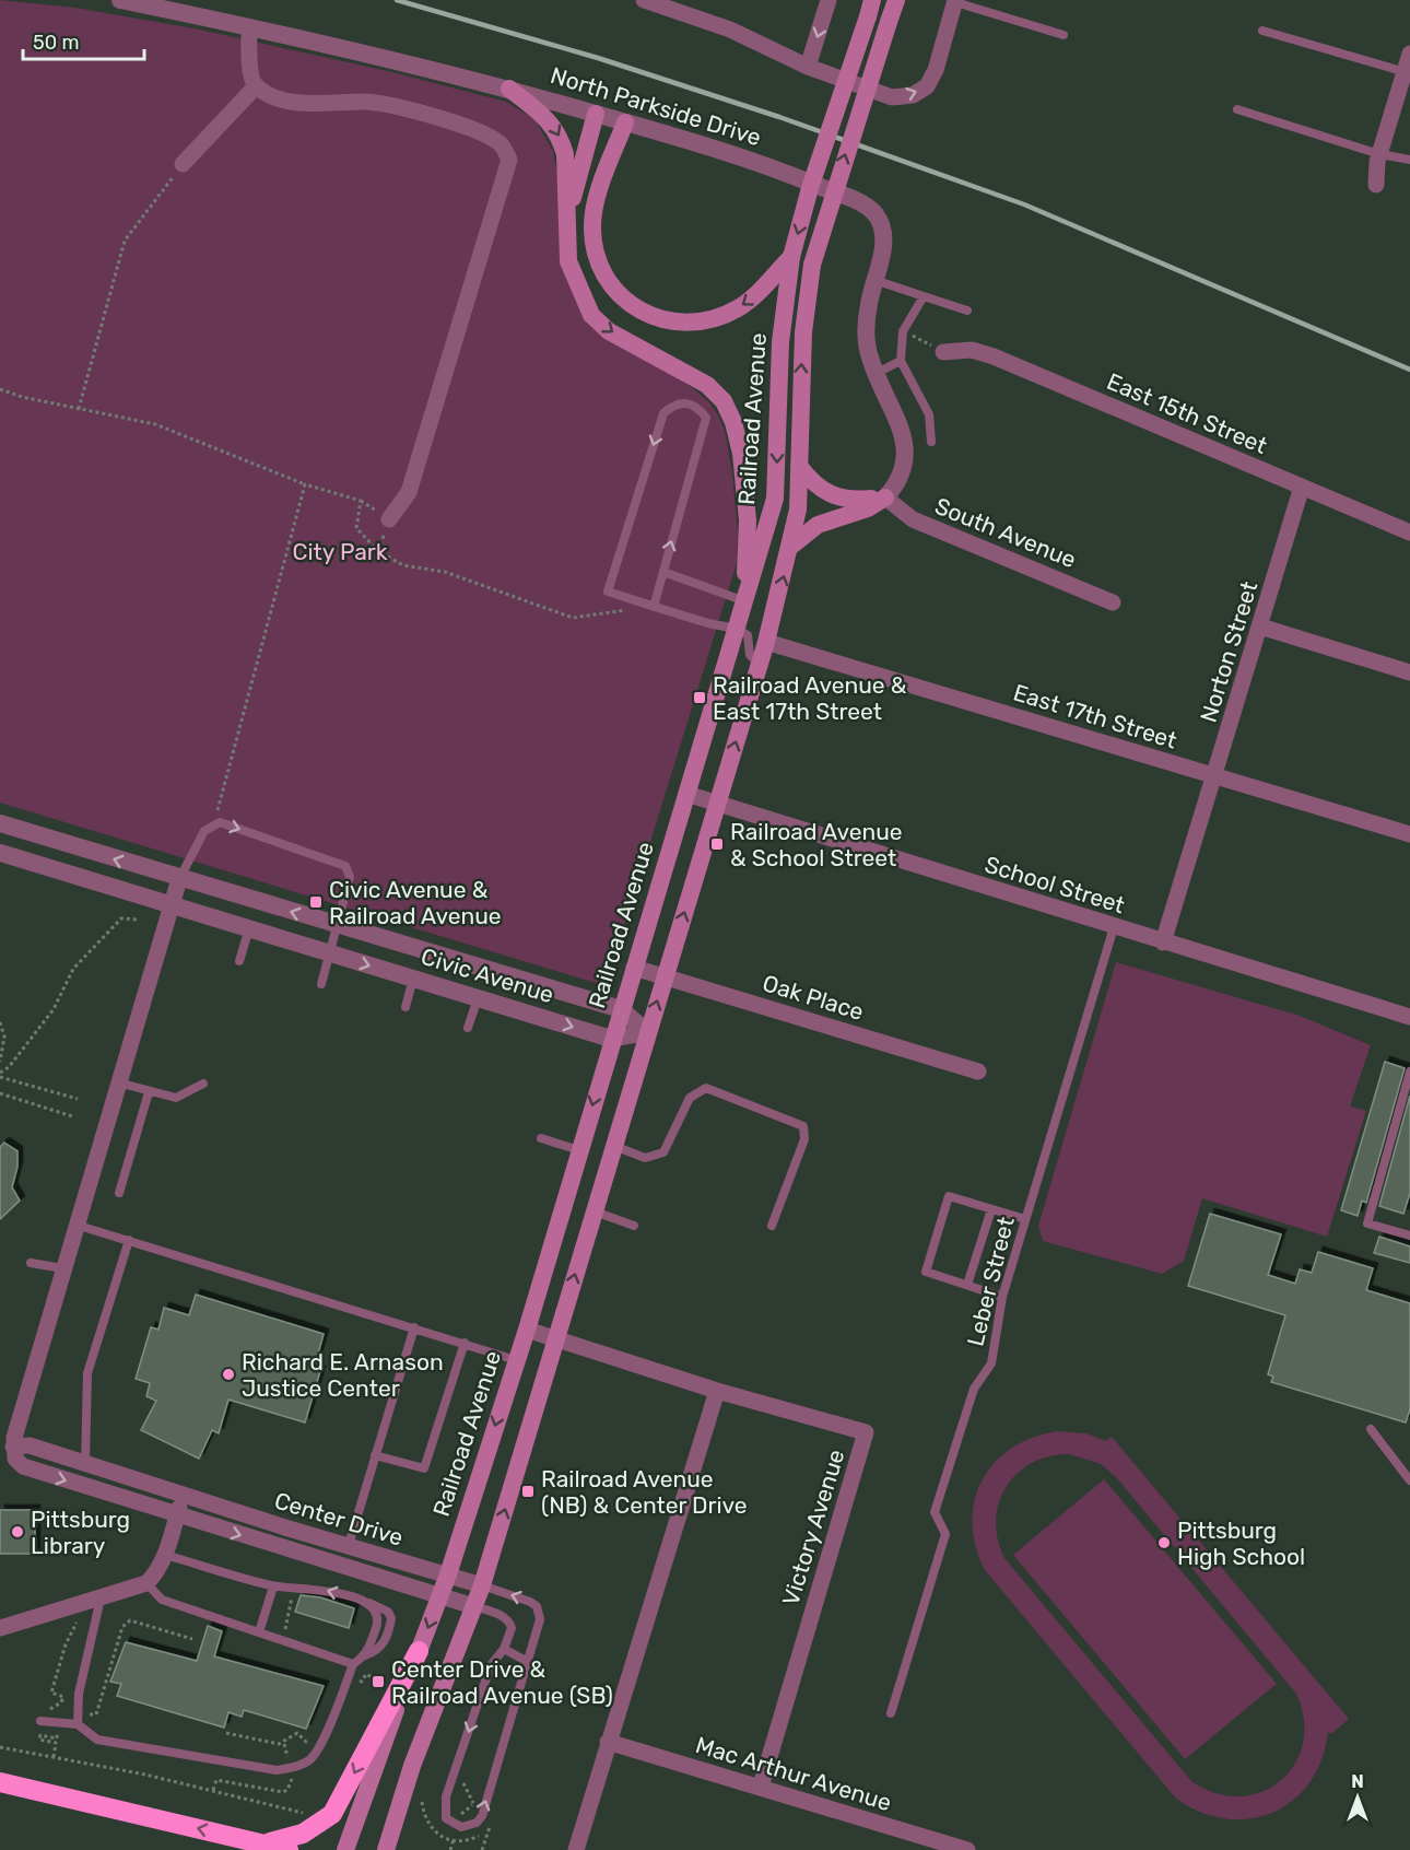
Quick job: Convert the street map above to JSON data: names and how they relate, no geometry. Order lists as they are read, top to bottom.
{
  "streets": {
    "main road": ["Railroad Avenue"],
    "street": [
      "North Parkside Drive",
      "East 15th Street",
      "South Avenue",
      "Norton Street",
      "East 17th Street",
      "School Street",
      "Civic Avenue",
      "Oak Place",
      "Center Drive",
      "Victory Avenue",
      "Mac Arthur Avenue"
    ],
    "lane": ["Leber Street"]
  },
  "crossings": [
    ["North Parkside Drive", "South Avenue"],
    ["East 15th Street", "Norton Street"],
    ["Railroad Avenue", "East 17th Street"],
    ["Railroad Avenue", "School Street"],
    ["Railroad Avenue", "Civic Avenue"],
    ["Railroad Avenue", "Oak Place"],
    ["Railroad Avenue", "Center Drive"],
    ["Railroad Avenue", "Victory Avenue"],
    ["Norton Street", "East 17th Street"],
    ["Norton Street", "School Street"],
    ["School Street", "Leber Street"],
    ["Victory Avenue", "Mac Arthur Avenue"]
  ],
  "parks": ["City Park"],
  "places": {
    "transit": [
      "Railroad Avenue & East 17th Street",
      "Railroad Avenue & School Street",
      "Civic Avenue & Railroad Avenue",
      "Railroad Avenue (NB) & Center Drive",
      "Center Drive & Railroad Avenue (SB)"
    ],
    "other": ["Richard E. Arnason Justice Center", "Pittsburg Library", "Pittsburg High School"]
  },
  "scale_bar": "50 m",
  "north": "top"
}
